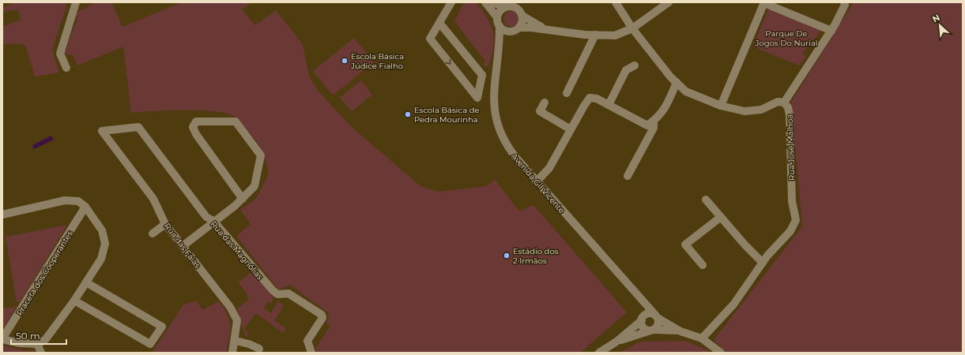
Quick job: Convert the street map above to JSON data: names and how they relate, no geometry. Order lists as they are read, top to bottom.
{
  "streets": {
    "street": [
      "Rua José Malhoa",
      "Avenida Gil Vicente",
      "Rua das Faias",
      "Rua das Magnólias",
      "Praceta dos Cooperantes"
    ]
  },
  "crossings": [
    ["Rua das Faias", "Rua das Magnólias"]
  ],
  "parks": ["Parque De Jogos Do Nurial"],
  "places": ["Escola Básica Júdice Fialho", "Escola Básica de Pedra Mourinha", "Estádio dos 2 Irmãos"],
  "scale_bar": "50 m",
  "north": "top left"
}
